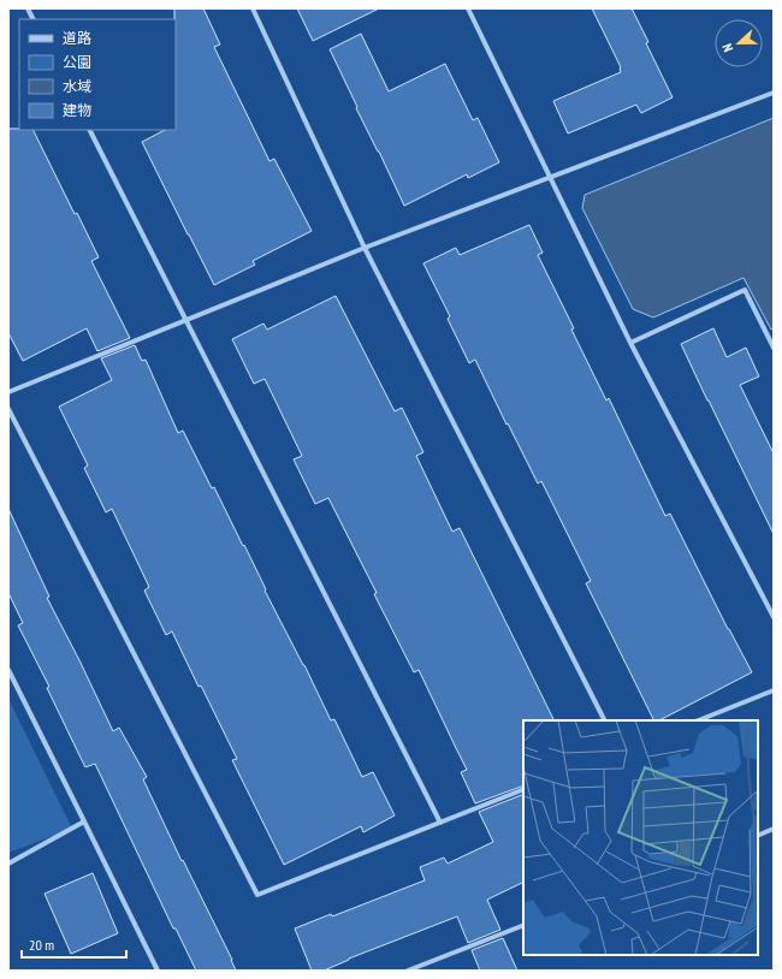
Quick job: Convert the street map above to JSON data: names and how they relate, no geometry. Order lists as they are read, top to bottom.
{
  "legend": [
    "道路",
    "公園",
    "水域",
    "建物"
  ],
  "scale_bar": "20 m",
  "north": "left"
}
